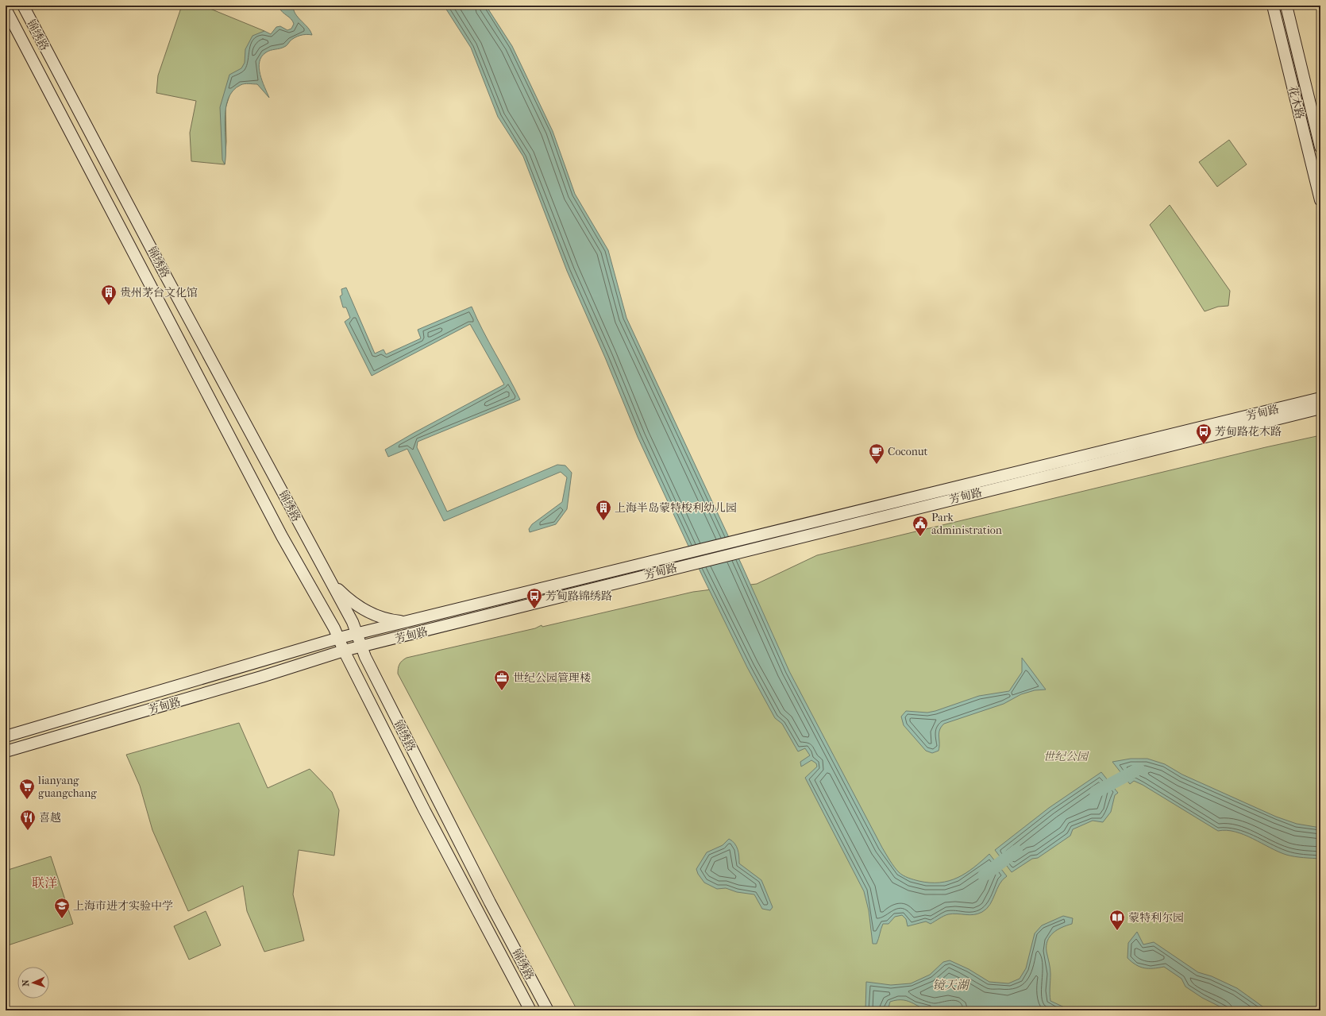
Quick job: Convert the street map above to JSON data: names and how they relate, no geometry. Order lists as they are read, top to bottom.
{
  "streets": {
    "main road": ["锦绣路", "花木路", "芳甸路"]
  },
  "crossings": [
    ["锦绣路", "芳甸路"]
  ],
  "districts": ["联洋"],
  "water": ["镜天湖"],
  "parks": ["世纪公园"],
  "places": {
    "building": ["贵州茅台文化馆", "上海半岛蒙特梭利幼儿园"],
    "bus stop": ["芳甸路花木路", "芳甸路锦绣路"],
    "cafe": ["Coconut"],
    "public building": ["Park administration"],
    "office": ["世纪公园管理楼"],
    "supermarket": ["lianyang guangchang"],
    "restaurant": ["喜越"],
    "school or university": ["上海市进才实验中学"],
    "library": ["蒙特利尔园"]
  },
  "north": "left"
}
